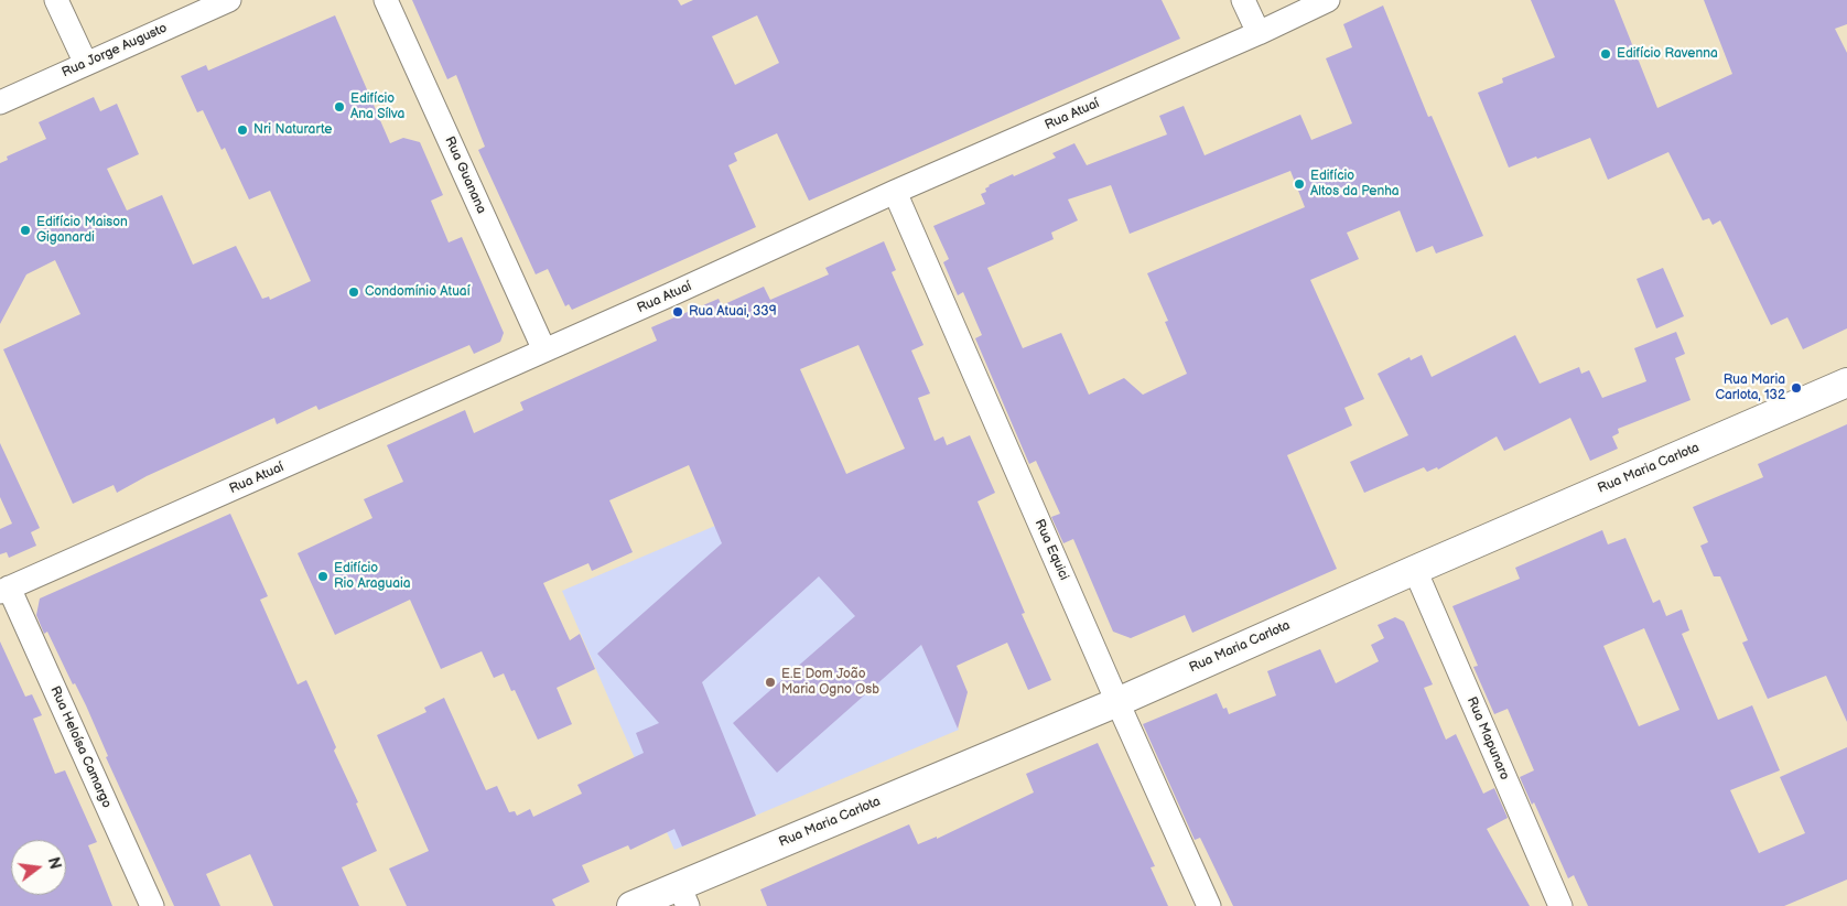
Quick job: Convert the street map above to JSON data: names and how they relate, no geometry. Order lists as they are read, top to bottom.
{
  "streets": {
    "street": [
      "Rua Jorge Augusto",
      "Rua Atuaí",
      "Rua Guanana",
      "Rua Maria Carlota",
      "Rua Equici",
      "Rua Mapunaro",
      "Rua Heloísa Camargo"
    ]
  },
  "crossings": [
    ["Rua Atuaí", "Rua Guanana"],
    ["Rua Atuaí", "Rua Equici"],
    ["Rua Atuaí", "Rua Heloísa Camargo"],
    ["Rua Maria Carlota", "Rua Equici"],
    ["Rua Maria Carlota", "Rua Mapunaro"]
  ],
  "places": [
    "Edifício Ravenna",
    "Edifício Ana Sílva",
    "Nri Naturarte",
    "Edifício Altos da Penha",
    "Edifício Maison Giganardi",
    "Condomínio Atuaí",
    "Rua Atuai, 339",
    "Rua Maria Carlota, 132",
    "Edifício Rio Araguaia",
    "E.E Dom João Maria Ogno Osb"
  ],
  "north": "right"
}
